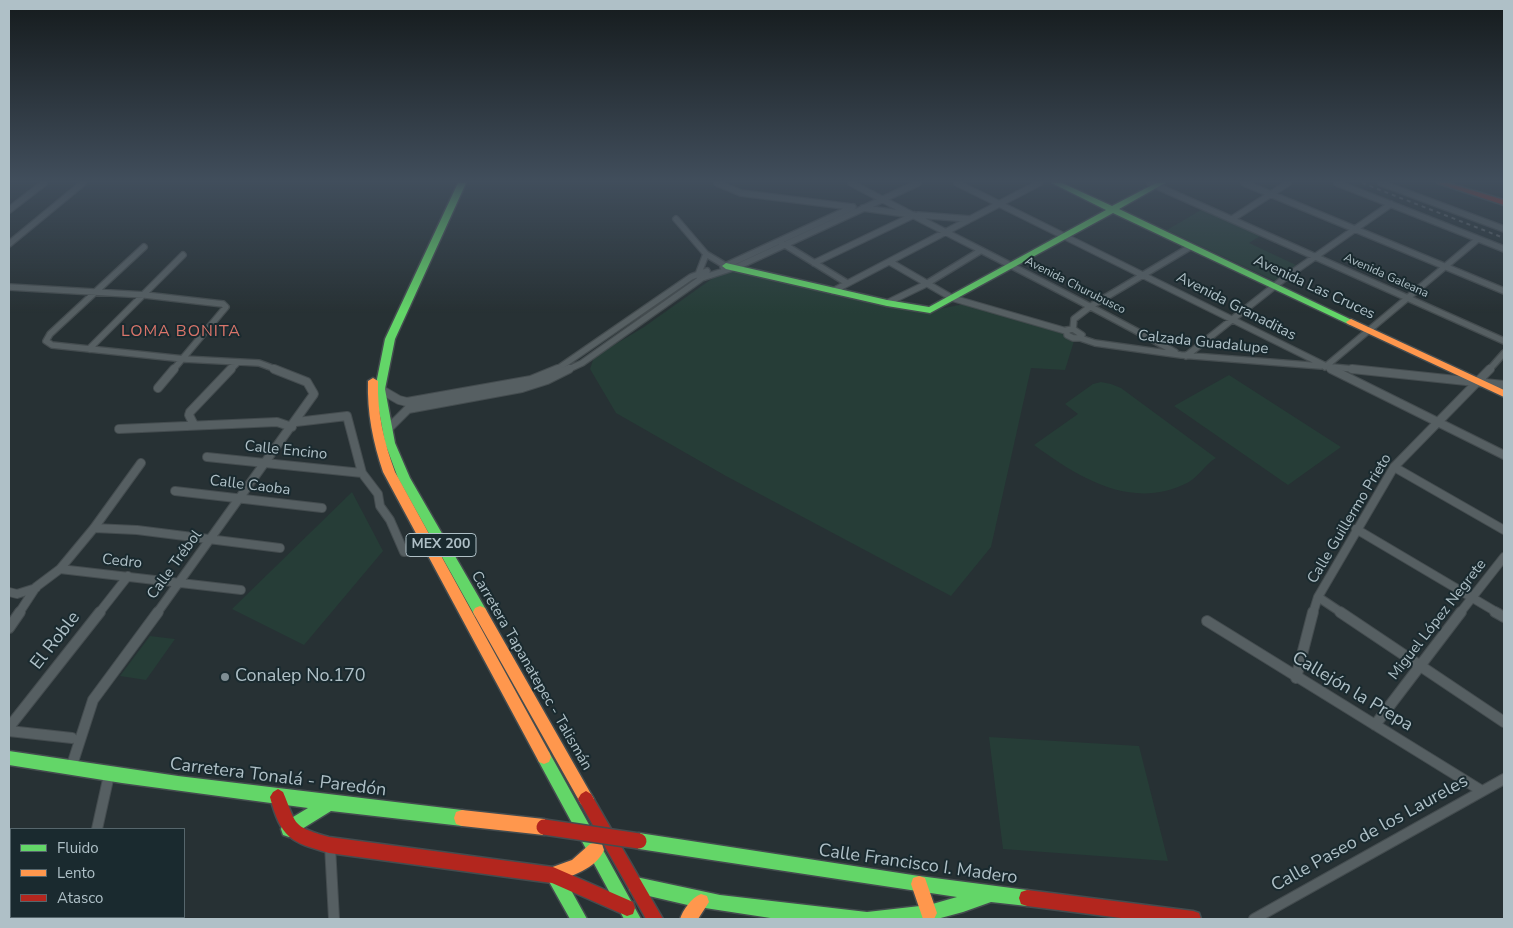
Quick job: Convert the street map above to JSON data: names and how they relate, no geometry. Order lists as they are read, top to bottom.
{
  "streets": {
    "main road": [
      "Avenida Las Cruces",
      "MEX 200",
      "Carretera Tapanatepec - Talismán",
      "Carretera Tonalá - Paredón",
      "Calle Francisco I. Madero"
    ],
    "street": [
      "Avenida Galeana",
      "Avenida Churubusco",
      "Avenida Granaditas",
      "Calzada Guadalupe",
      "Calle Encino",
      "Calle Caoba",
      "Calle Guillermo Prieto",
      "Cedro",
      "Calle Trébol",
      "Miguel López Negrete",
      "El Roble",
      "Callejón la Prepa",
      "Calle Paseo de los Laureles"
    ]
  },
  "crossings": [
    ["Avenida Churubusco", "Calzada Guadalupe"],
    ["Avenida Las Cruces", "Calzada Guadalupe"],
    ["Avenida Las Cruces", "Calle Guillermo Prieto"],
    ["Avenida Granaditas", "Calzada Guadalupe"],
    ["Avenida Granaditas", "Calle Guillermo Prieto"],
    ["Calzada Guadalupe", "Calle Guillermo Prieto"],
    ["Calle Encino", "Calle Trébol"],
    ["Calle Caoba", "Calle Trébol"],
    ["Calle Guillermo Prieto", "Callejón la Prepa"],
    ["Cedro", "Calle Trébol"],
    ["Cedro", "El Roble"],
    ["Calle Trébol", "Carretera Tonalá - Paredón"],
    ["Miguel López Negrete", "Callejón la Prepa"],
    ["Callejón la Prepa", "Calle Paseo de los Laureles"],
    ["Carretera Tonalá - Paredón", "Calle Francisco I. Madero"]
  ],
  "districts": ["LOMA BONITA"],
  "places": ["Conalep No.170"],
  "legend": ["Fluido", "Lento", "Atasco"]
}
